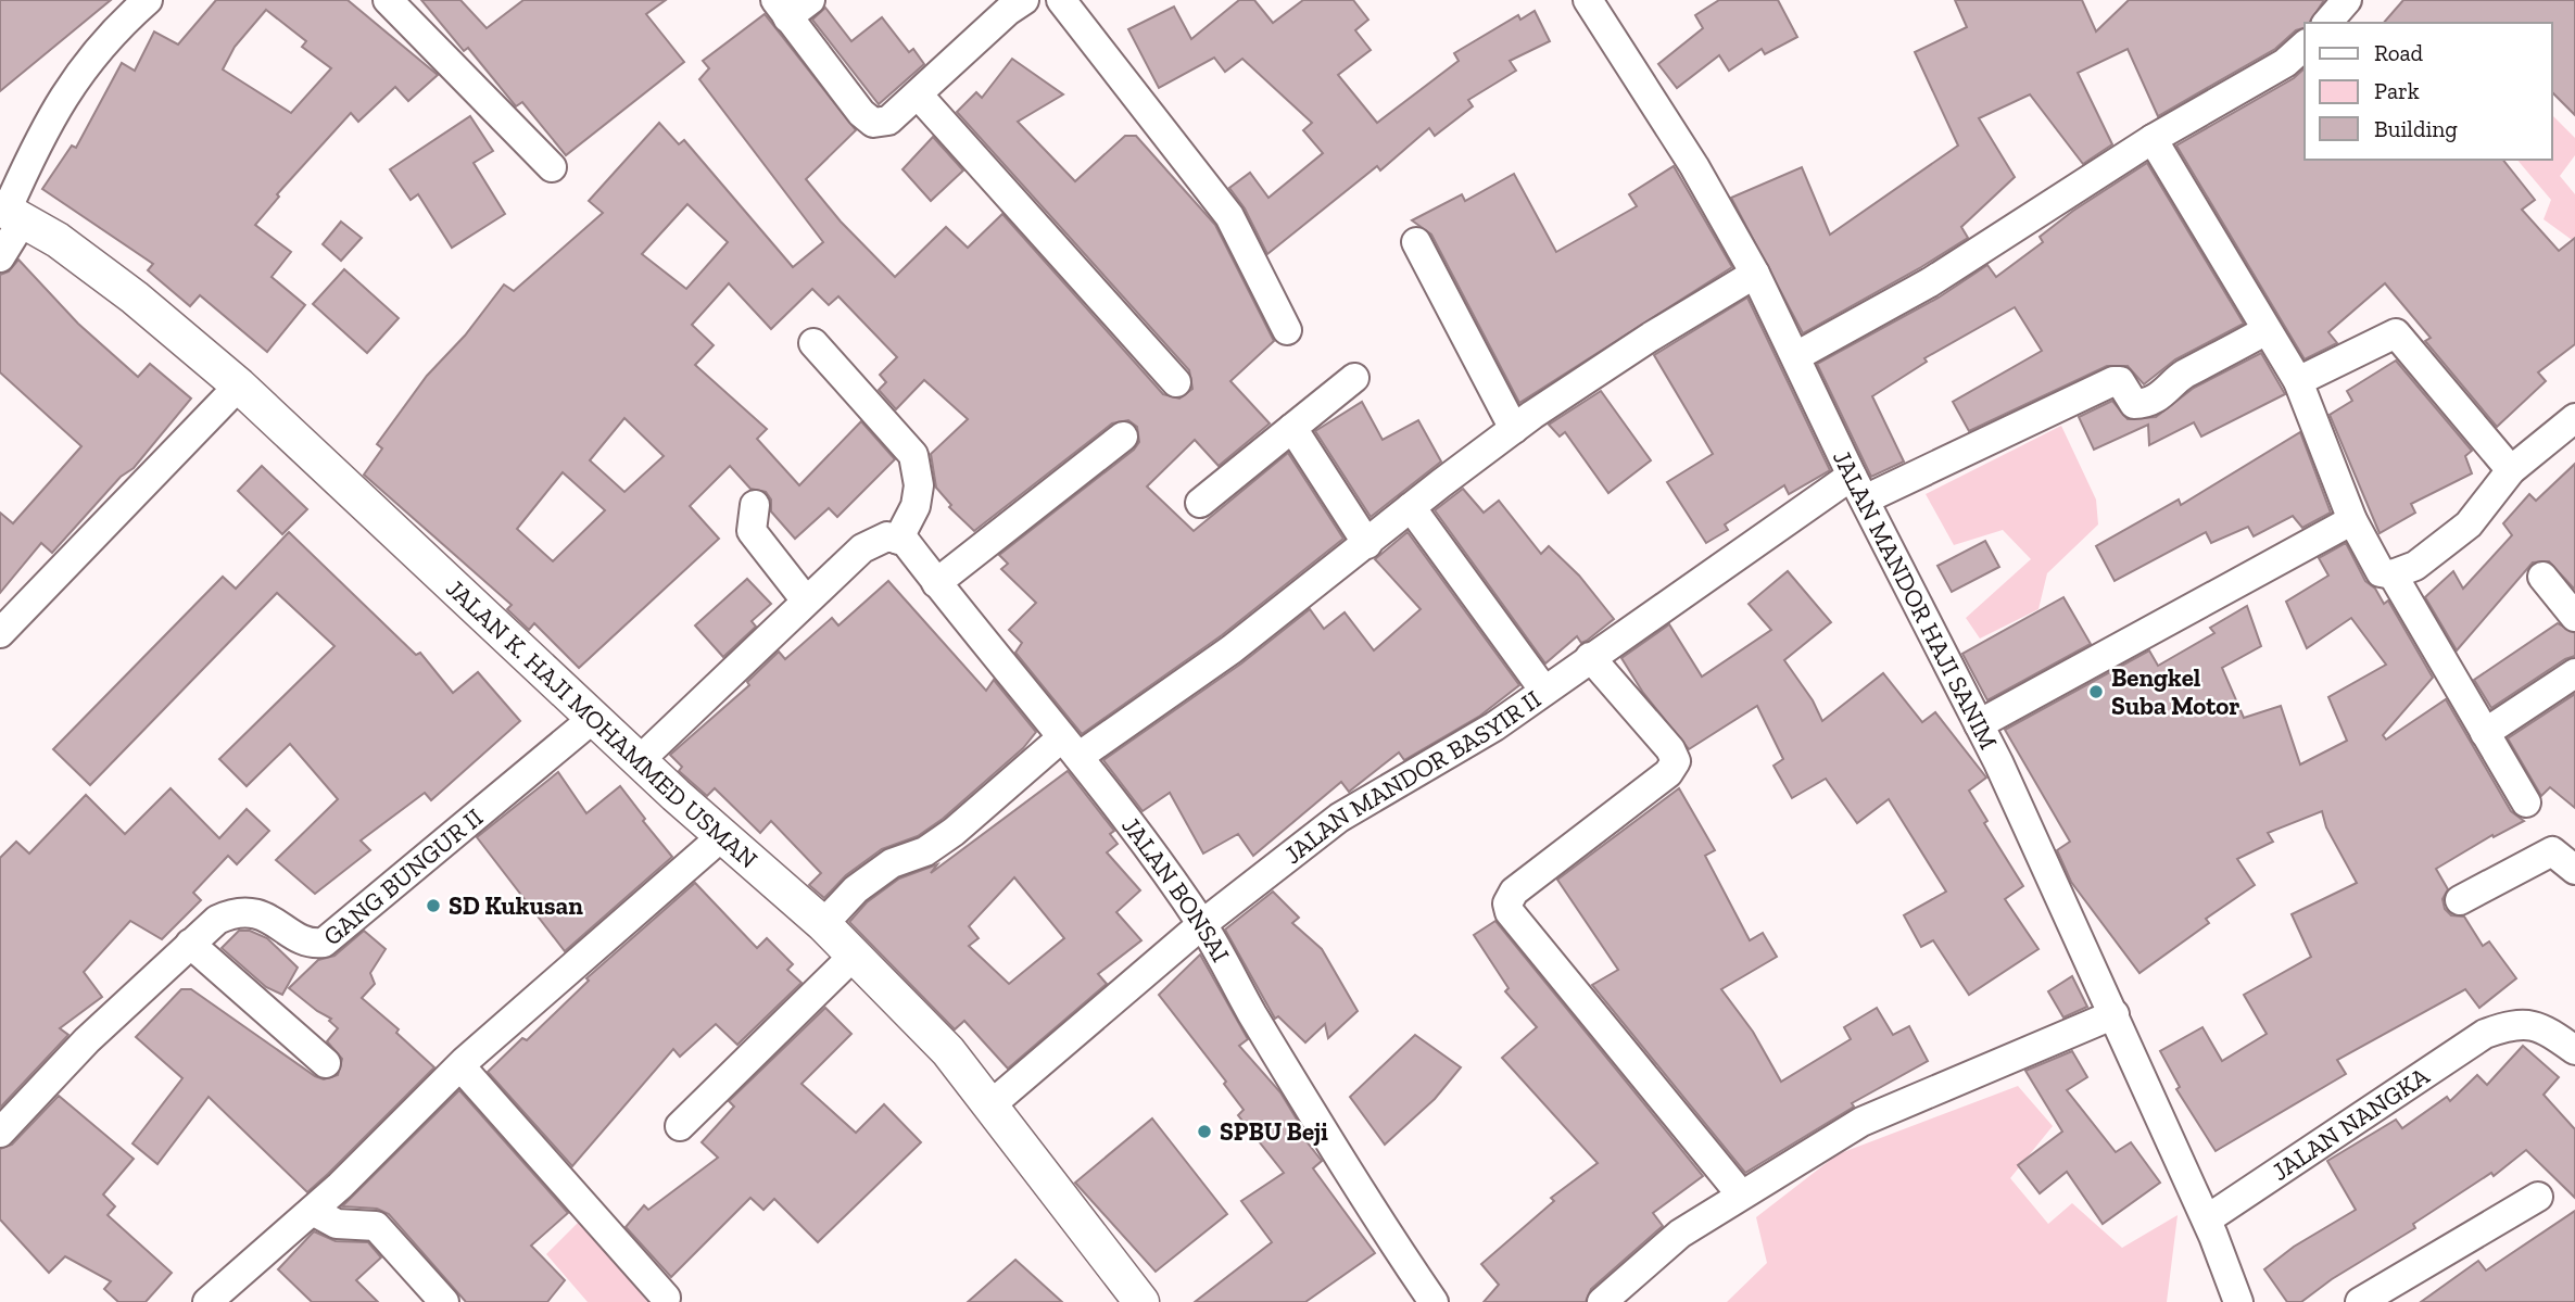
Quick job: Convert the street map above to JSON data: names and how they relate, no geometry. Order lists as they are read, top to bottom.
{
  "streets": {
    "street": [
      "JALAN MANDOR HAJI SANIM",
      "JALAN K. HAJI MOHAMMED USMAN",
      "JALAN MANDOR BASYIR II",
      "GANG BUNGUR II",
      "JALAN BONSAI",
      "JALAN NANGKA"
    ]
  },
  "crossings": [
    ["JALAN MANDOR HAJI SANIM", "JALAN MANDOR BASYIR II"],
    ["JALAN MANDOR HAJI SANIM", "JALAN NANGKA"],
    ["JALAN K. HAJI MOHAMMED USMAN", "JALAN MANDOR BASYIR II"],
    ["JALAN K. HAJI MOHAMMED USMAN", "GANG BUNGUR II"],
    ["JALAN MANDOR BASYIR II", "JALAN BONSAI"]
  ],
  "places": ["Bengkel Suba Motor", "SD Kukusan", "SPBU Beji"],
  "legend": ["Road", "Park", "Building"]
}
